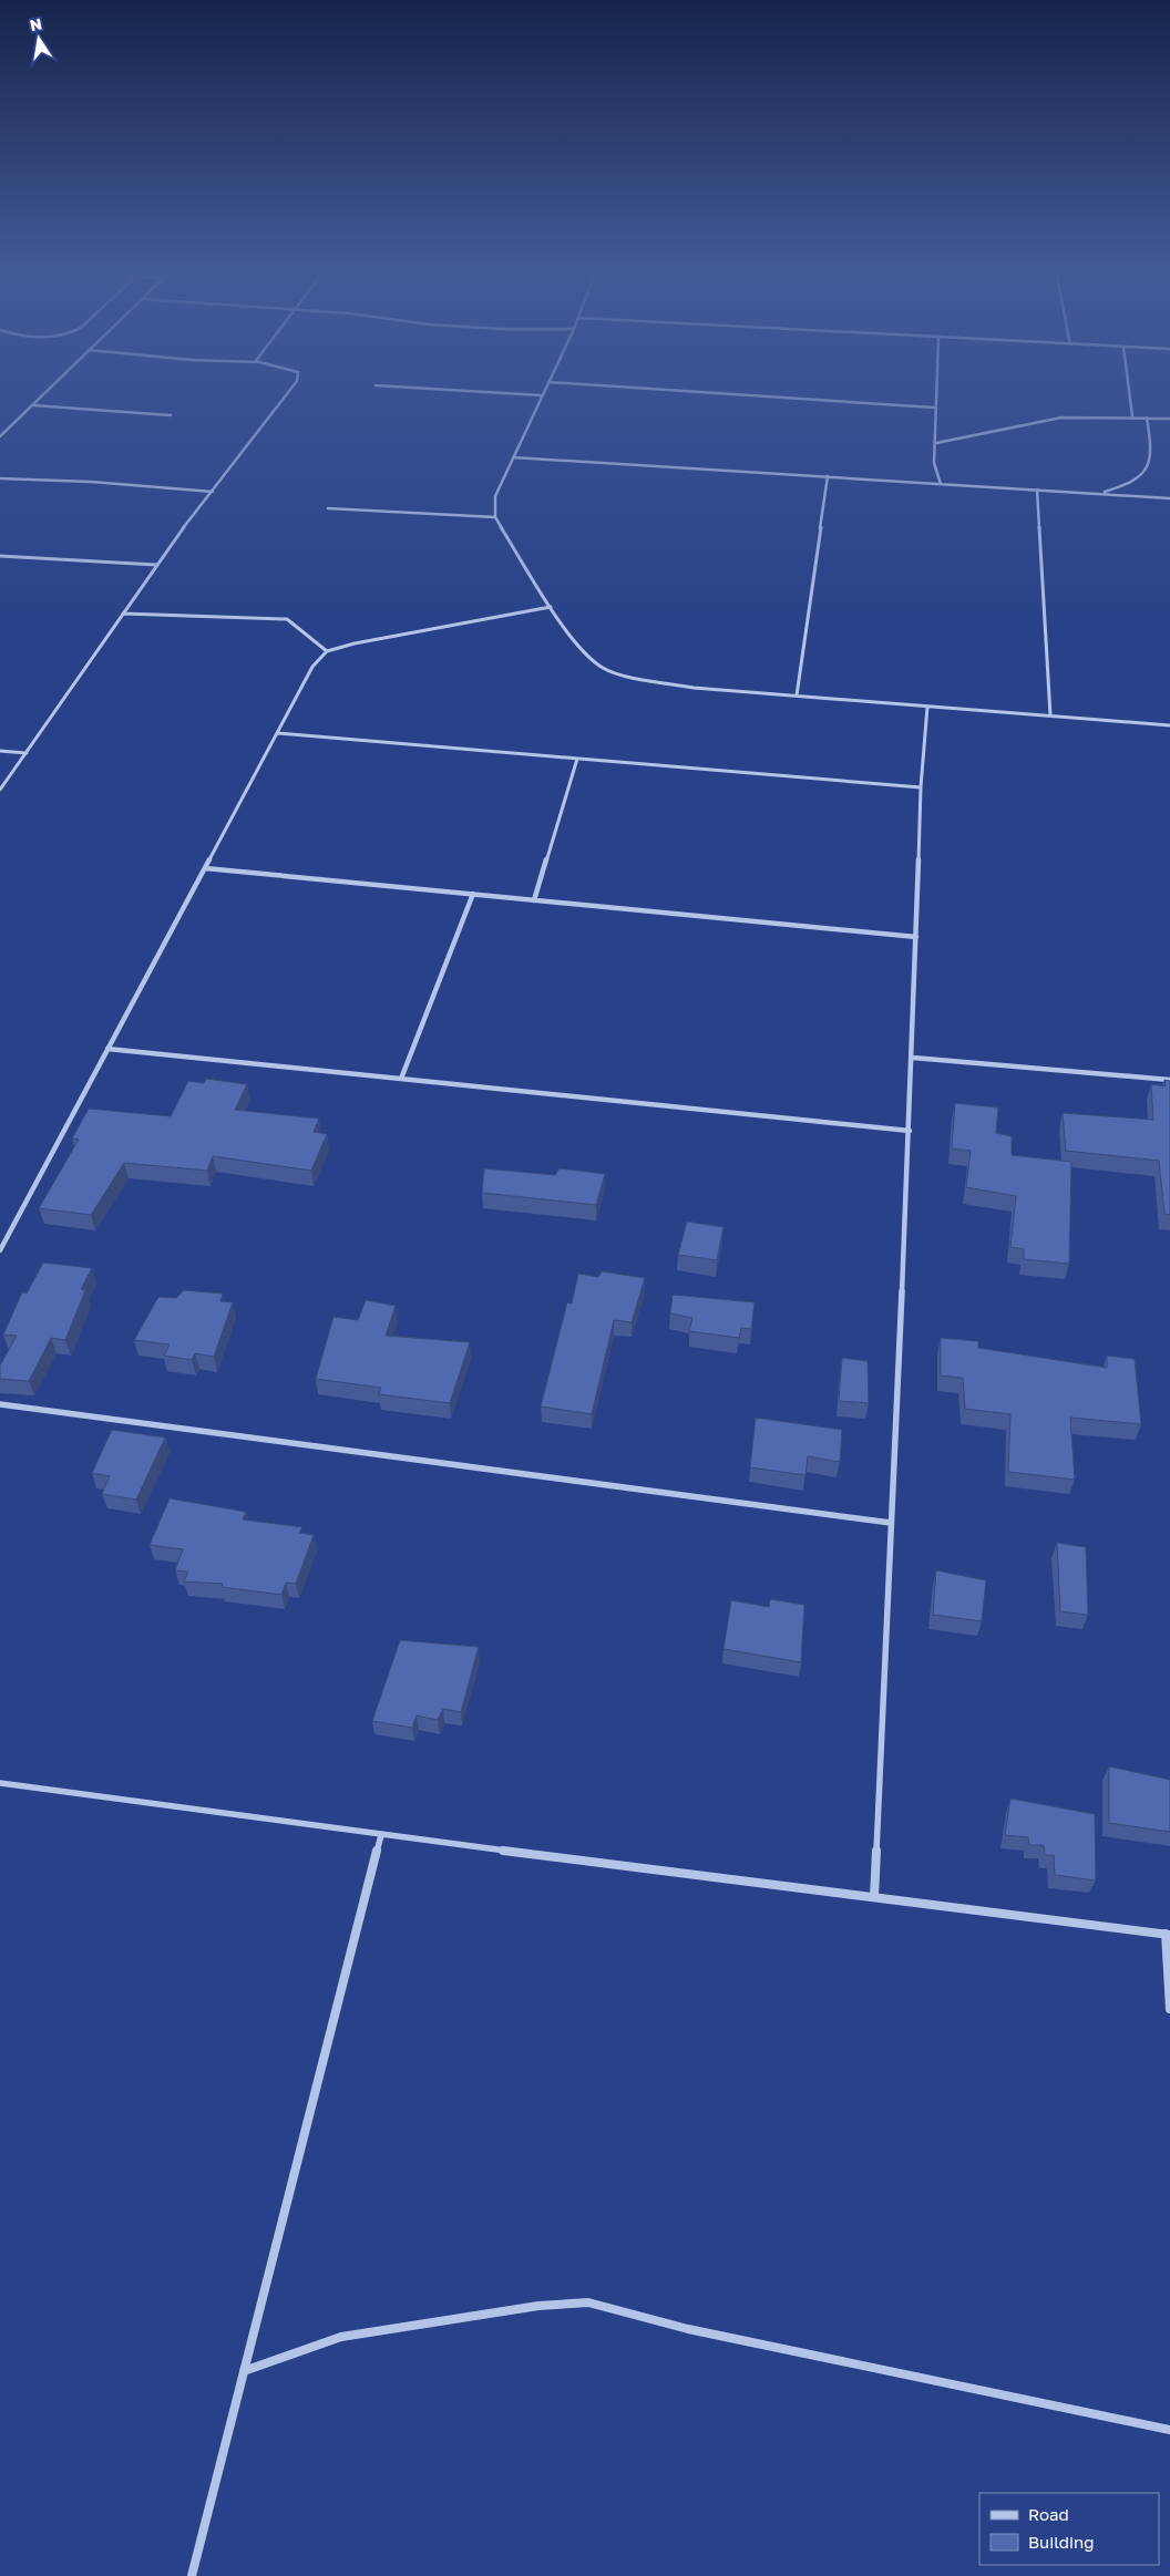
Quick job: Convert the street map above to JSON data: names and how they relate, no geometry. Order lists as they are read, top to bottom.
{
  "legend": ["Road", "Building"],
  "north": "top"
}
